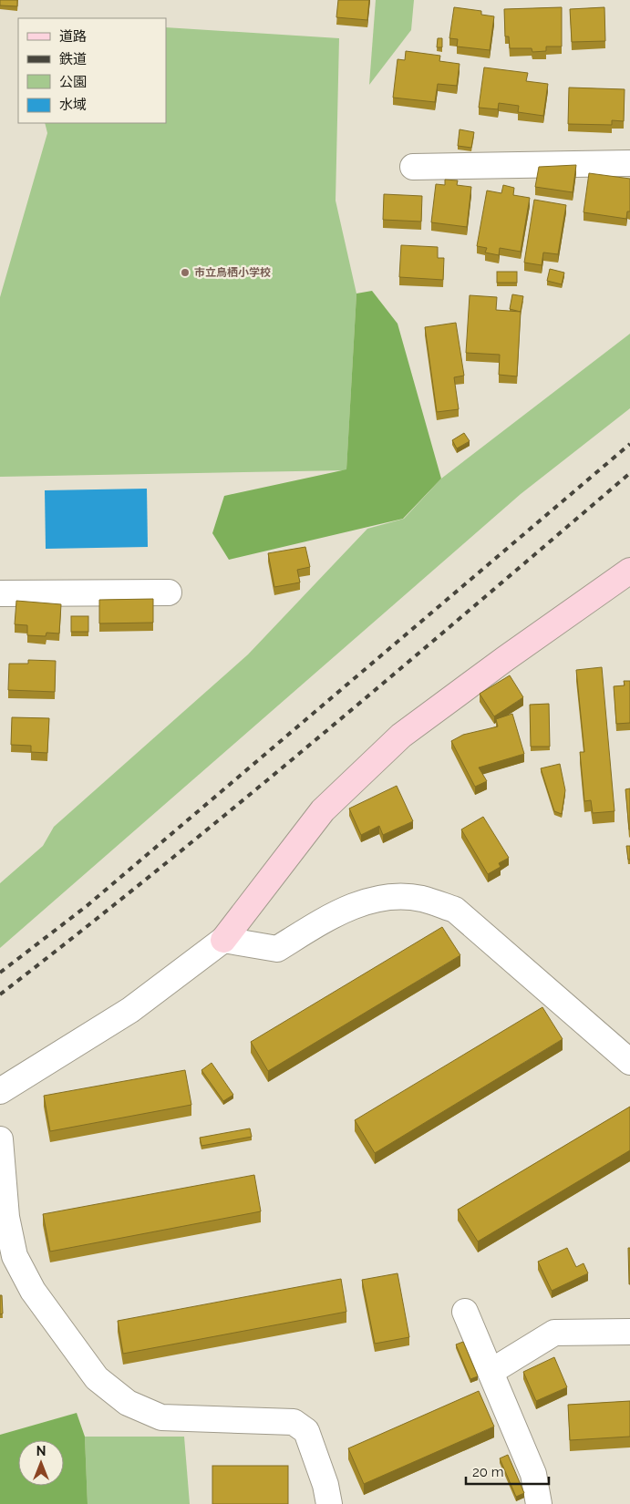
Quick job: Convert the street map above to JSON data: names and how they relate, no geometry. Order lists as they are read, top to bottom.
{
  "places": ["市立鳥栖小学校"],
  "legend": [
    "道路",
    "鉄道",
    "公園",
    "水域"
  ],
  "scale_bar": "20 m",
  "north": "top"
}
